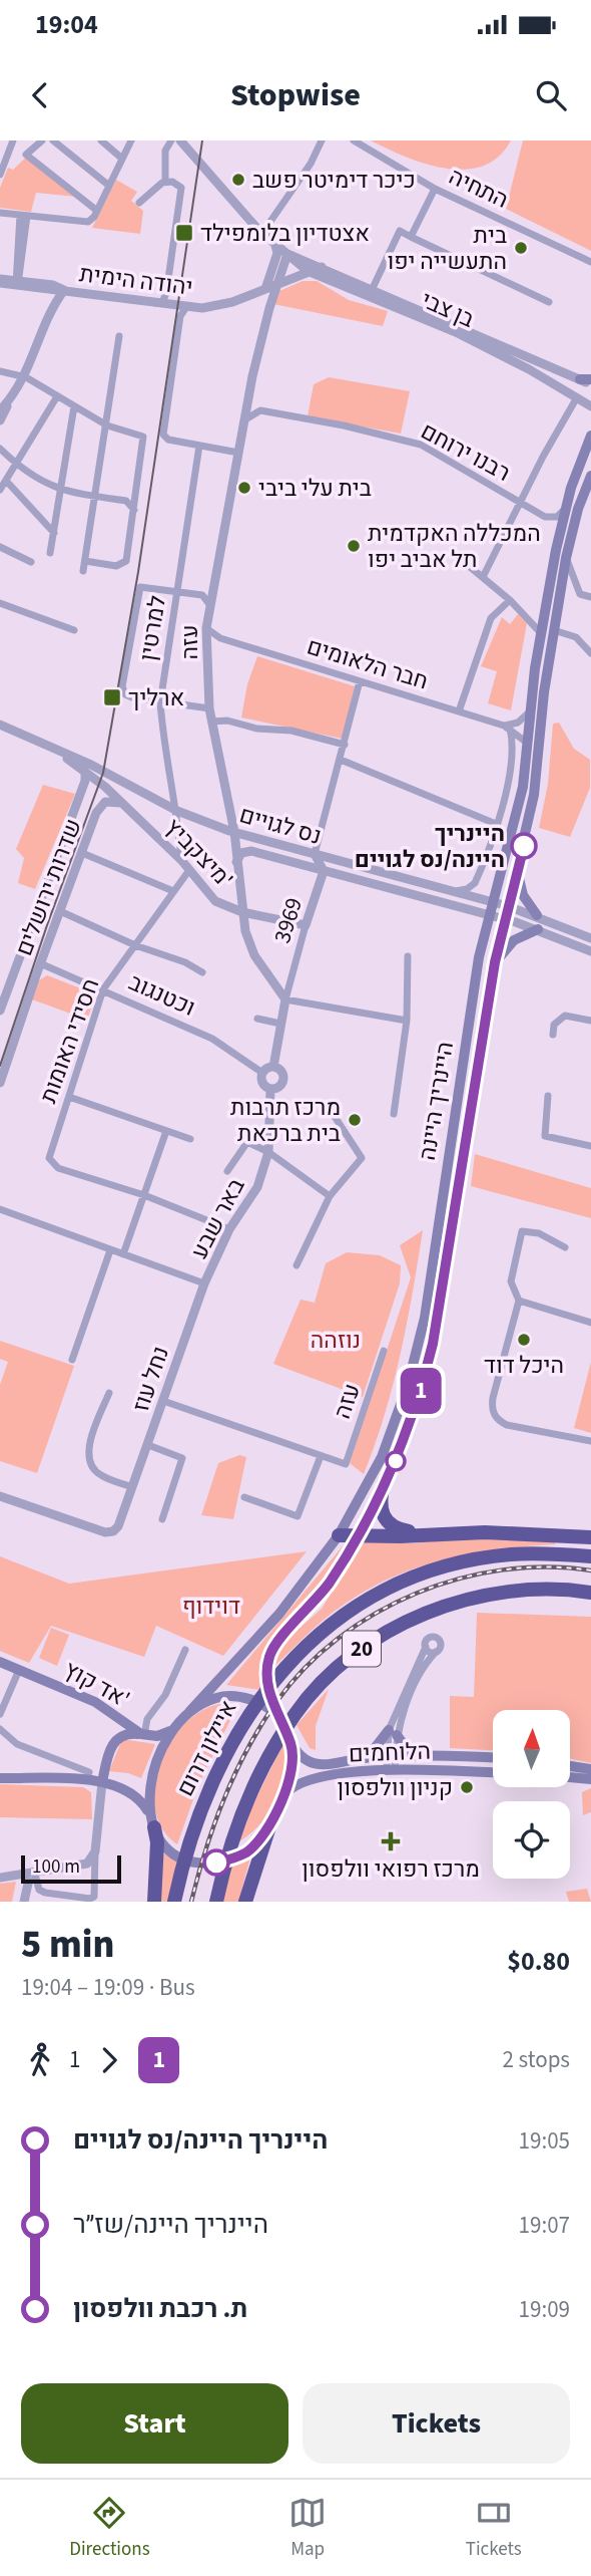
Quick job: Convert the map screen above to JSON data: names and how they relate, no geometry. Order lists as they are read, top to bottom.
{
  "streets": {
    "highway": ["20", "איילון דרום"],
    "main road": ["היינריך היינה", "אד קוץ'", "הלוחמים"],
    "street": [
      "התחיה",
      "יהודה הימית",
      "בן צבי",
      "רבנו ירוחם",
      "למרטין",
      "עזה",
      "חבר הלאומים",
      "נס לגויים",
      "מיצקביץ'",
      "שדרות ירושלים",
      "3969",
      "וכטנגוב",
      "חסידי האומות",
      "באר שבע",
      "נחל עוז"
    ]
  },
  "crossings": [
    ["יהודה הימית", "בן צבי"],
    ["יהודה הימית", "עזה"],
    ["בן צבי", "עזה"],
    ["רבנו ירוחם", "היינריך היינה"],
    ["למרטין", "נס לגויים"],
    ["למרטין", "מיצקביץ'"],
    ["עזה", "חבר הלאומים"],
    ["עזה", "נס לגויים"],
    ["עזה", "מיצקביץ'"],
    ["עזה", "3969"],
    ["חבר הלאומים", "היינריך היינה"],
    ["נס לגויים", "מיצקביץ'"],
    ["נס לגויים", "שדרות ירושלים"],
    ["נס לגויים", "3969"],
    ["נס לגויים", "היינריך היינה"],
    ["מיצקביץ'", "שדרות ירושלים"],
    ["מיצקביץ'", "3969"],
    ["מיצקביץ'", "חסידי האומות"],
    ["שדרות ירושלים", "וכטנגוב"],
    ["וכטנגוב", "חסידי האומות"],
    ["וכטנגוב", "באר שבע"],
    ["היינריך היינה", "אד קוץ'"],
    ["היינריך היינה", "הלוחמים"],
    ["באר שבע", "נחל עוז"],
    ["אד קוץ'", "הלוחמים"]
  ],
  "parks": ["נוזהה", "דוידוף"],
  "places": {
    "other": [
      "כיכר דימיטר פשב",
      "בית התעשייה יפו",
      "בית עלי ביבי",
      "המכללה האקדמית תל אביב יפו",
      "היינריך היינה/נס לגויים",
      "מרכז תרבות בית ברכאת",
      "היכל דוד",
      "קניון וולפסון"
    ],
    "transit": ["אצטדיון בלומפילד", "ארליך"],
    "health": ["מרכז רפואי וולפסון"]
  },
  "lines": ["bus line 1"],
  "scale_bar": "100 m",
  "north": "top",
  "page": {
    "status": "19:04",
    "header": "Stopwise",
    "on_map": "1",
    "scale": "100 m",
    "heading": ["5 min", "19:04 – 19:09 · Bus", "$0.80"],
    "legs": ["1", "1", "2 stops"],
    "list": [
      {
        "name": "היינריך היינה/נס לגויים",
        "value": "19:05"
      },
      {
        "name": "היינריך היינה/שז״ר",
        "value": "19:07"
      },
      {
        "name": "ת. רכבת וולפסון",
        "value": "19:09"
      }
    ],
    "buttons": ["Start", "Tickets"],
    "tabs": ["Directions", "Map", "Tickets"]
  }
}
